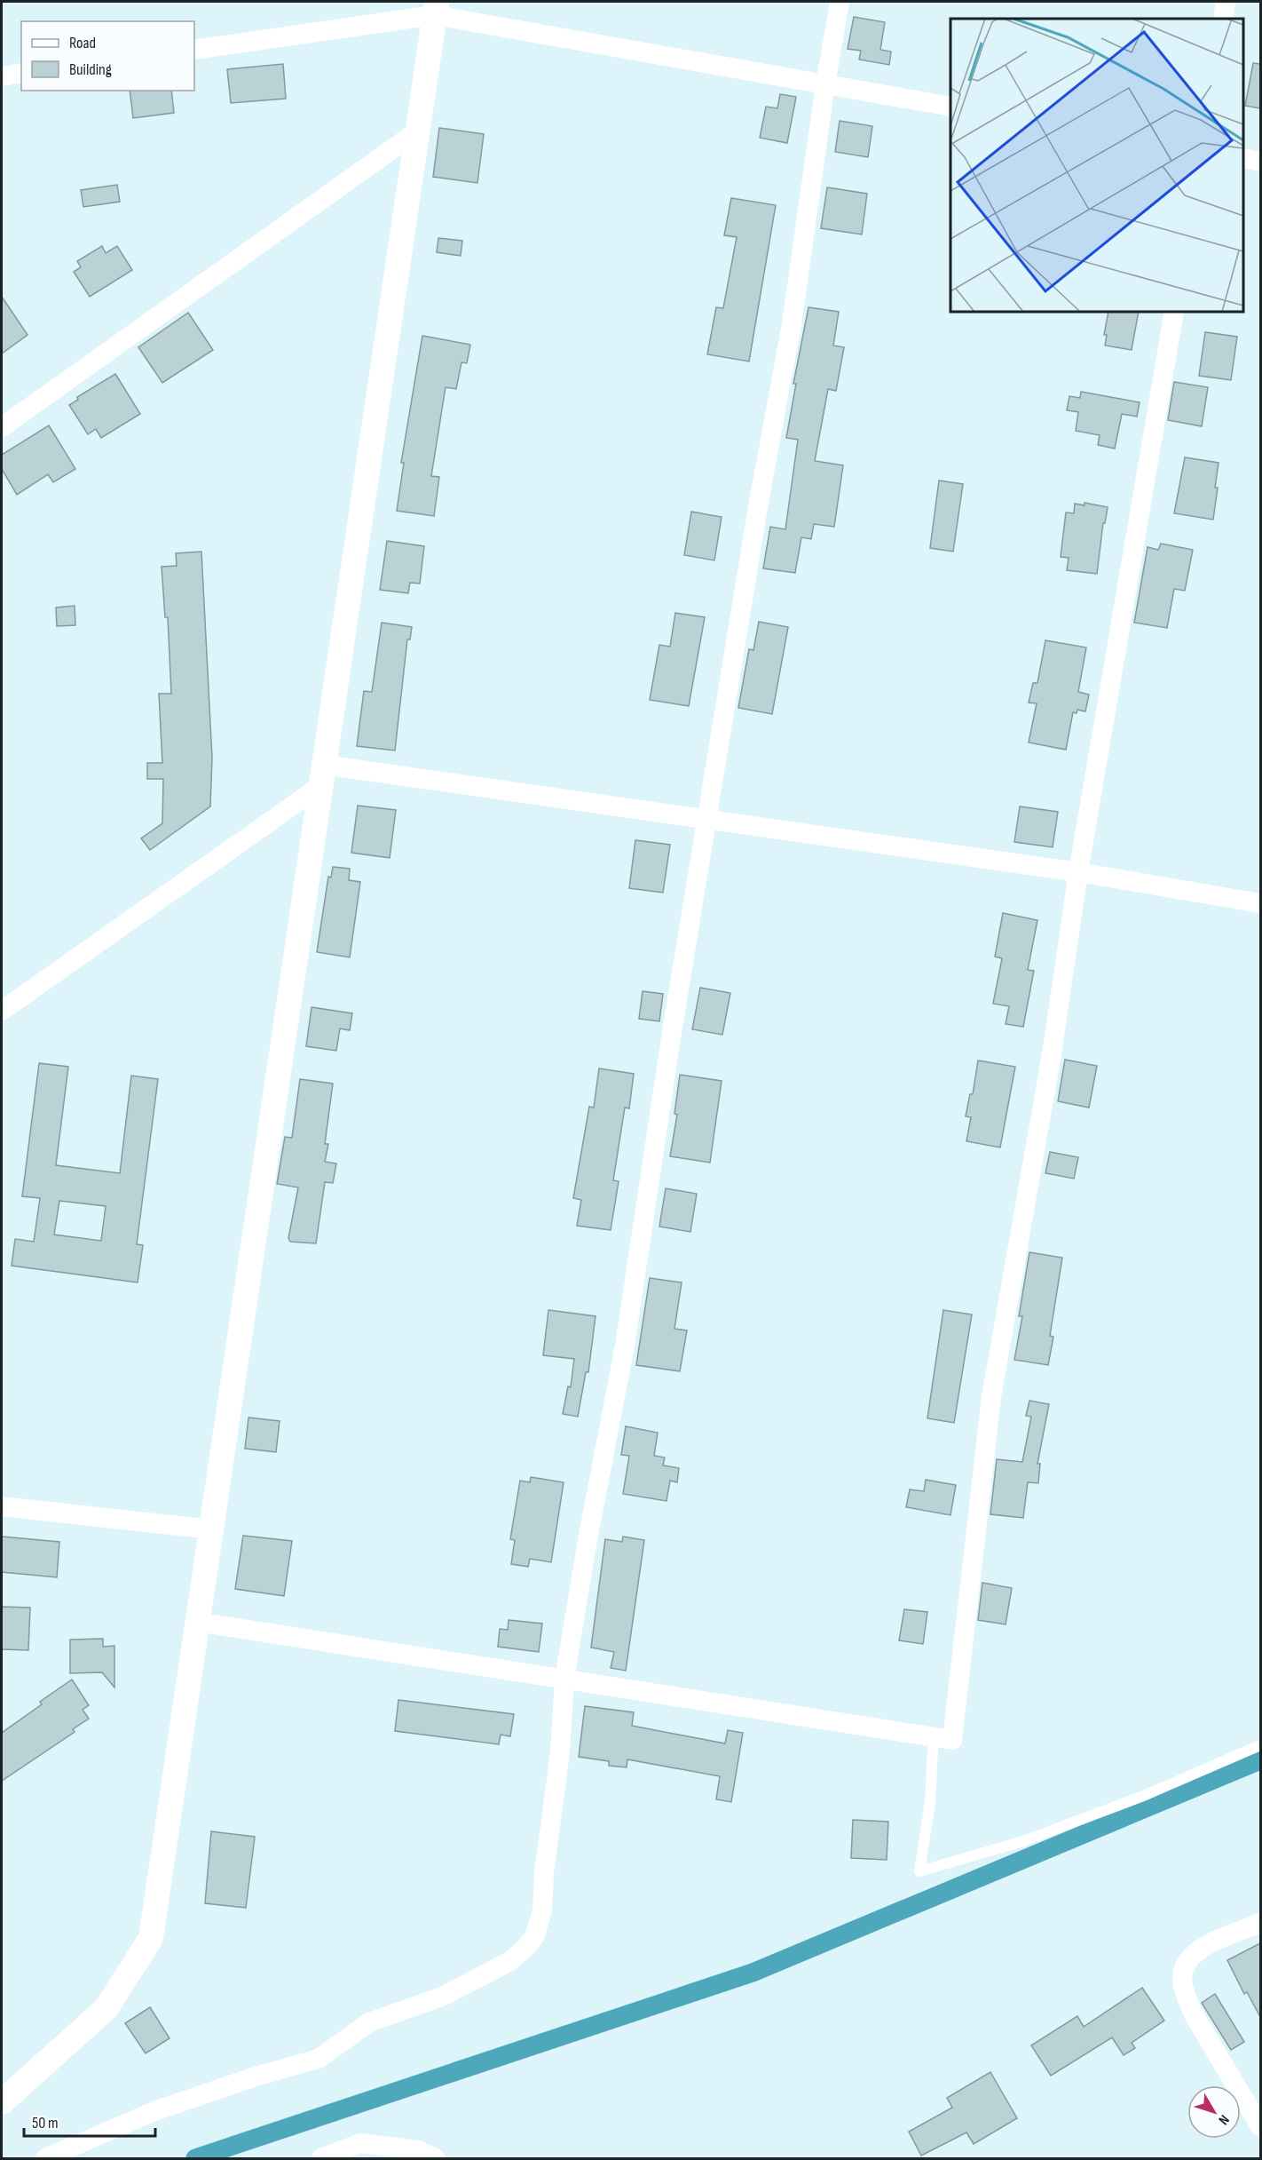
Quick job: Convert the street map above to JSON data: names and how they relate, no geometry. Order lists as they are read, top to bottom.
{
  "legend": ["Road", "Building"],
  "scale_bar": "50 m",
  "north": "bottom right"
}
